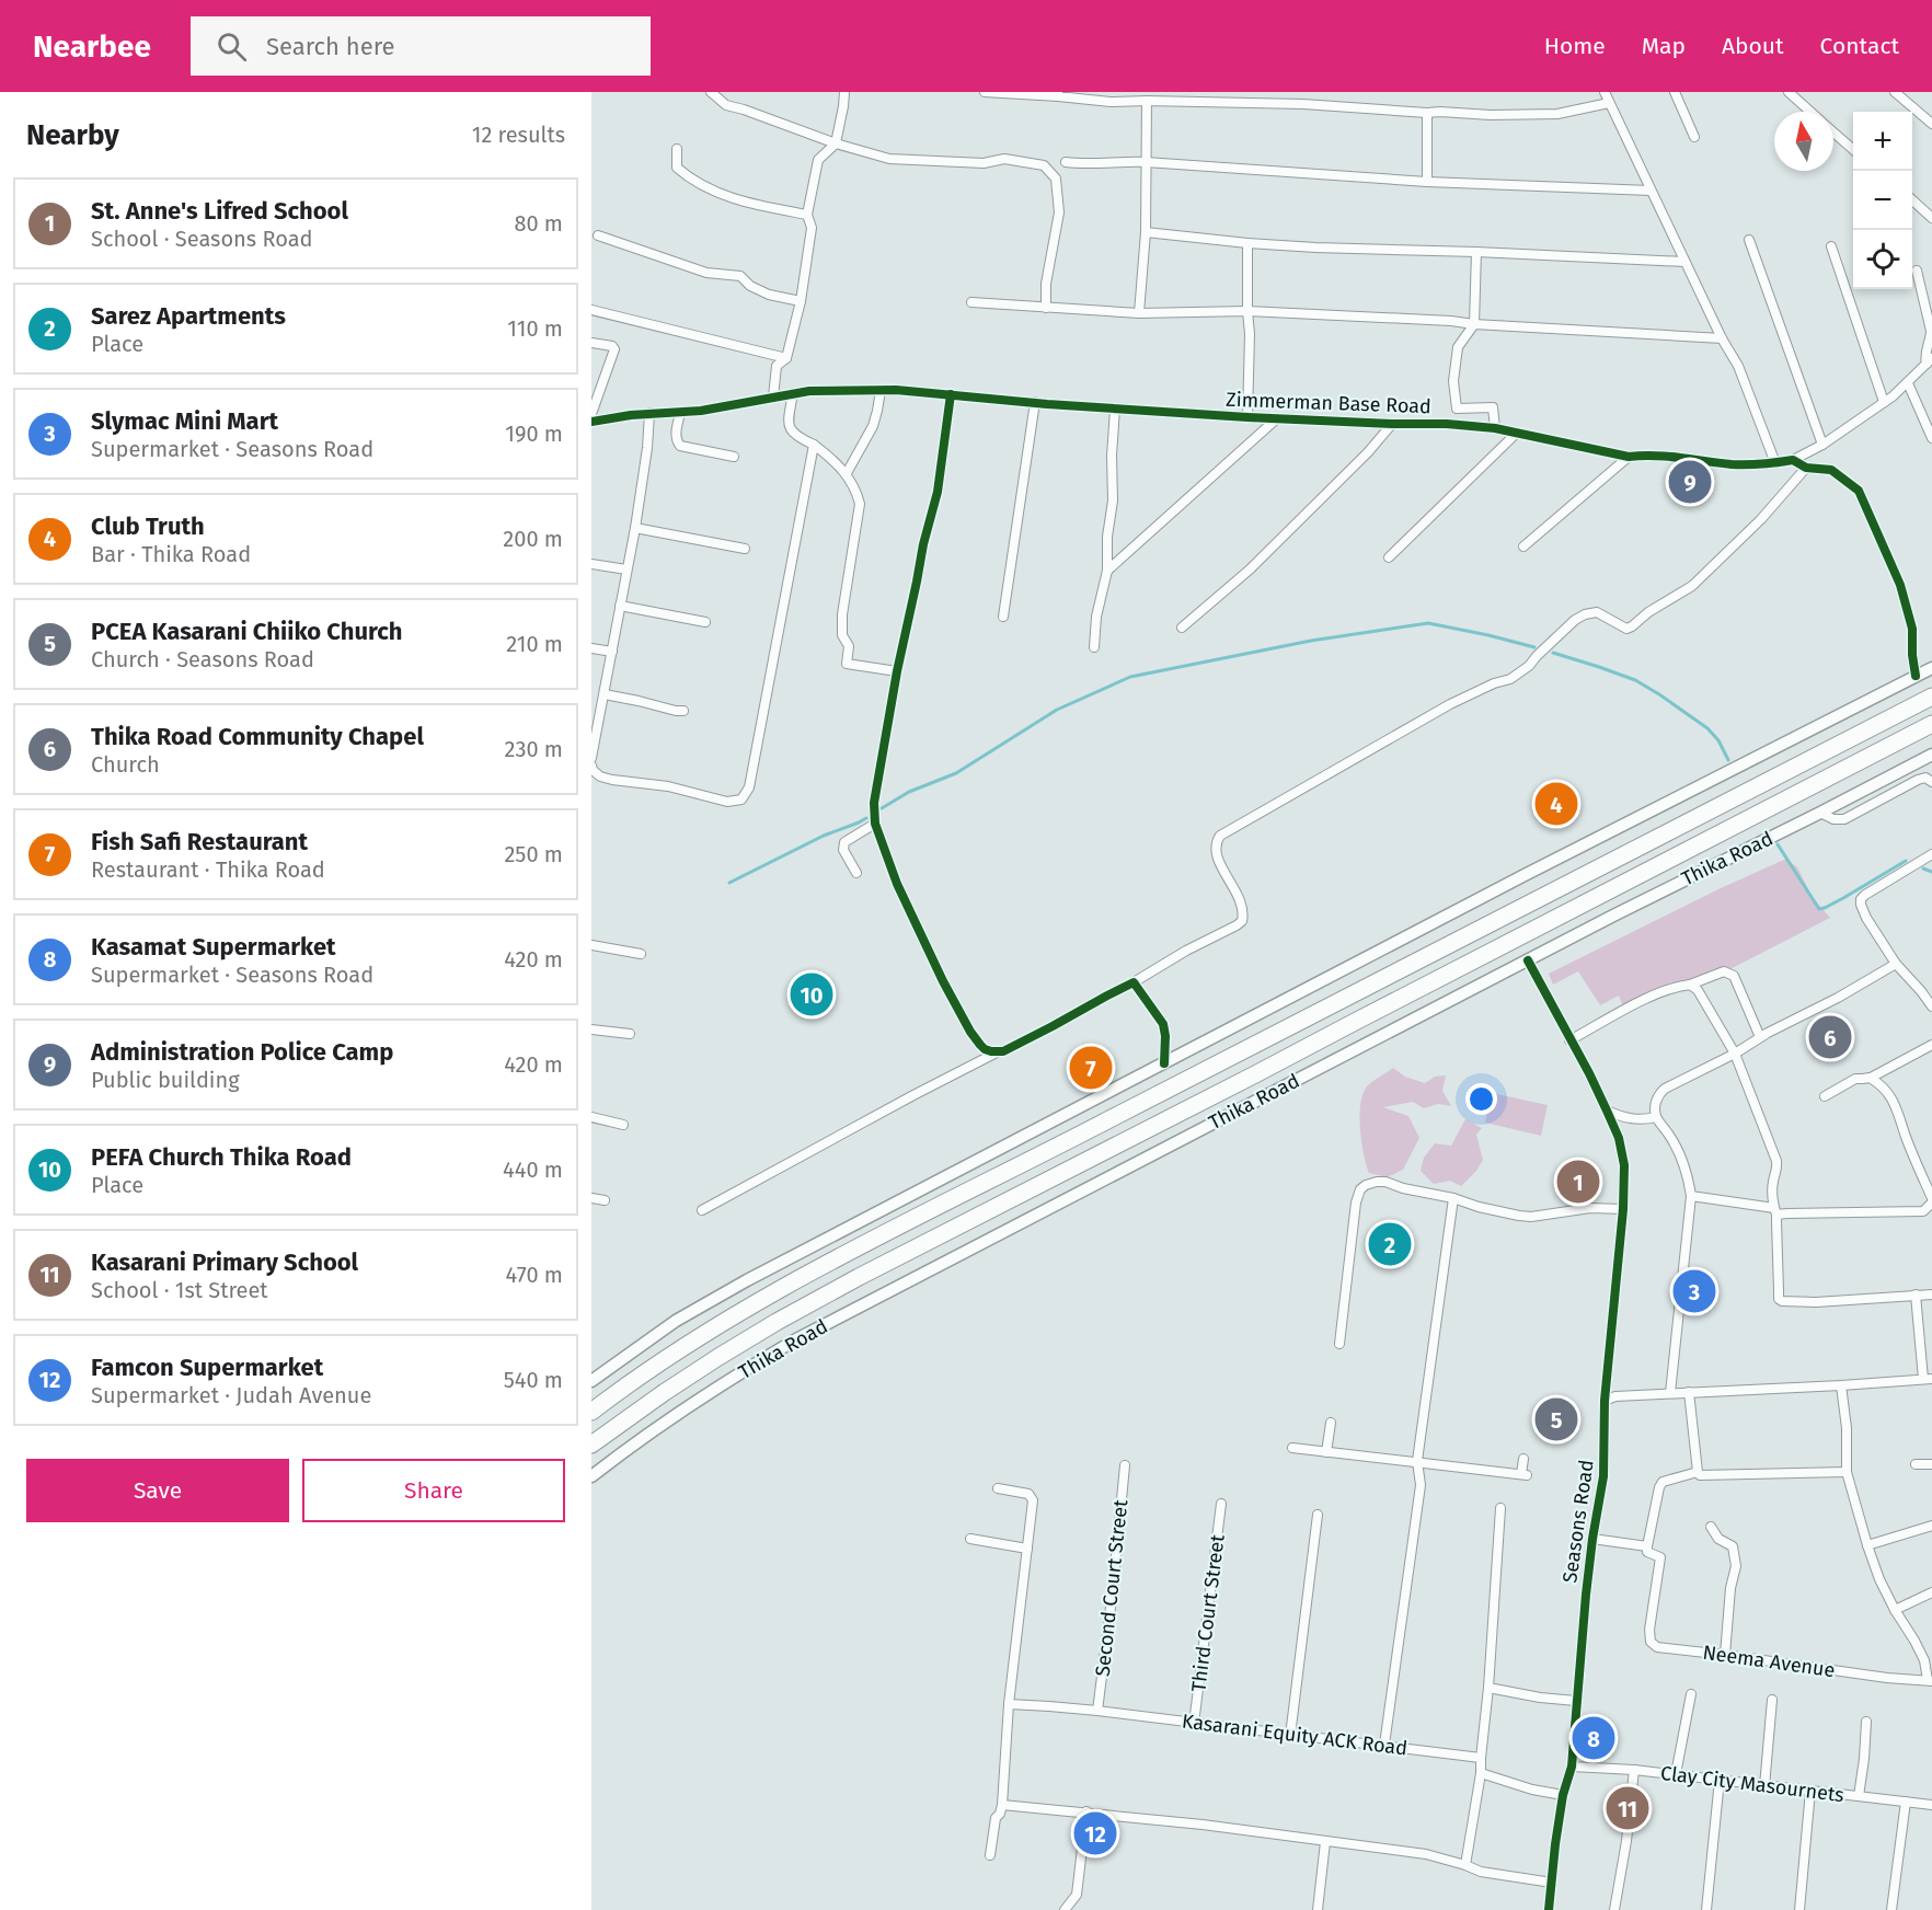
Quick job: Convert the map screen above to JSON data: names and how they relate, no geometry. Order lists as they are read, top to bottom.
{
  "streets": {
    "highway": ["Thika Road"],
    "street": [
      "Zimmerman Base Road",
      "Seasons Road",
      "Second Court Street",
      "Third Court Street",
      "Neema Avenue",
      "Kasarani Equity ACK Road",
      "Clay City Masournets"
    ]
  },
  "crossings": [
    ["Thika Road", "Seasons Road"],
    ["Seasons Road", "Clay City Masournets"],
    ["Second Court Street", "Kasarani Equity ACK Road"],
    ["Third Court Street", "Kasarani Equity ACK Road"]
  ],
  "north": "top",
  "page": {
    "header": "Nearbee",
    "search": "Search here",
    "nav": [
      "Home",
      "Map",
      "About",
      "Contact"
    ],
    "heading": ["Nearby", "12 results"],
    "map_buttons": ["+", "−"],
    "list": [
      {
        "mark": "1",
        "name": "St. Anne's Lifred School",
        "note": "School · Seasons Road",
        "value": "80 m"
      },
      {
        "mark": "2",
        "name": "Sarez Apartments",
        "note": "Place",
        "value": "110 m"
      },
      {
        "mark": "3",
        "name": "Slymac Mini Mart",
        "note": "Supermarket · Seasons Road",
        "value": "190 m"
      },
      {
        "mark": "4",
        "name": "Club Truth",
        "note": "Bar · Thika Road",
        "value": "200 m"
      },
      {
        "mark": "5",
        "name": "PCEA Kasarani Chiiko Church",
        "note": "Church · Seasons Road",
        "value": "210 m"
      },
      {
        "mark": "6",
        "name": "Thika Road Community Chapel",
        "note": "Church",
        "value": "230 m"
      },
      {
        "mark": "7",
        "name": "Fish Safi Restaurant",
        "note": "Restaurant · Thika Road",
        "value": "250 m"
      },
      {
        "mark": "8",
        "name": "Kasamat Supermarket",
        "note": "Supermarket · Seasons Road",
        "value": "420 m"
      },
      {
        "mark": "9",
        "name": "Administration Police Camp",
        "note": "Public building",
        "value": "420 m"
      },
      {
        "mark": "10",
        "name": "PEFA Church Thika Road",
        "note": "Place",
        "value": "440 m"
      },
      {
        "mark": "11",
        "name": "Kasarani Primary School",
        "note": "School · 1st Street",
        "value": "470 m"
      },
      {
        "mark": "12",
        "name": "Famcon Supermarket",
        "note": "Supermarket · Judah Avenue",
        "value": "540 m"
      }
    ],
    "pins": [
      "9",
      "4",
      "10",
      "6",
      "7",
      "1",
      "2",
      "3",
      "5",
      "8",
      "11",
      "12"
    ],
    "buttons": ["Save", "Share"]
  }
}
